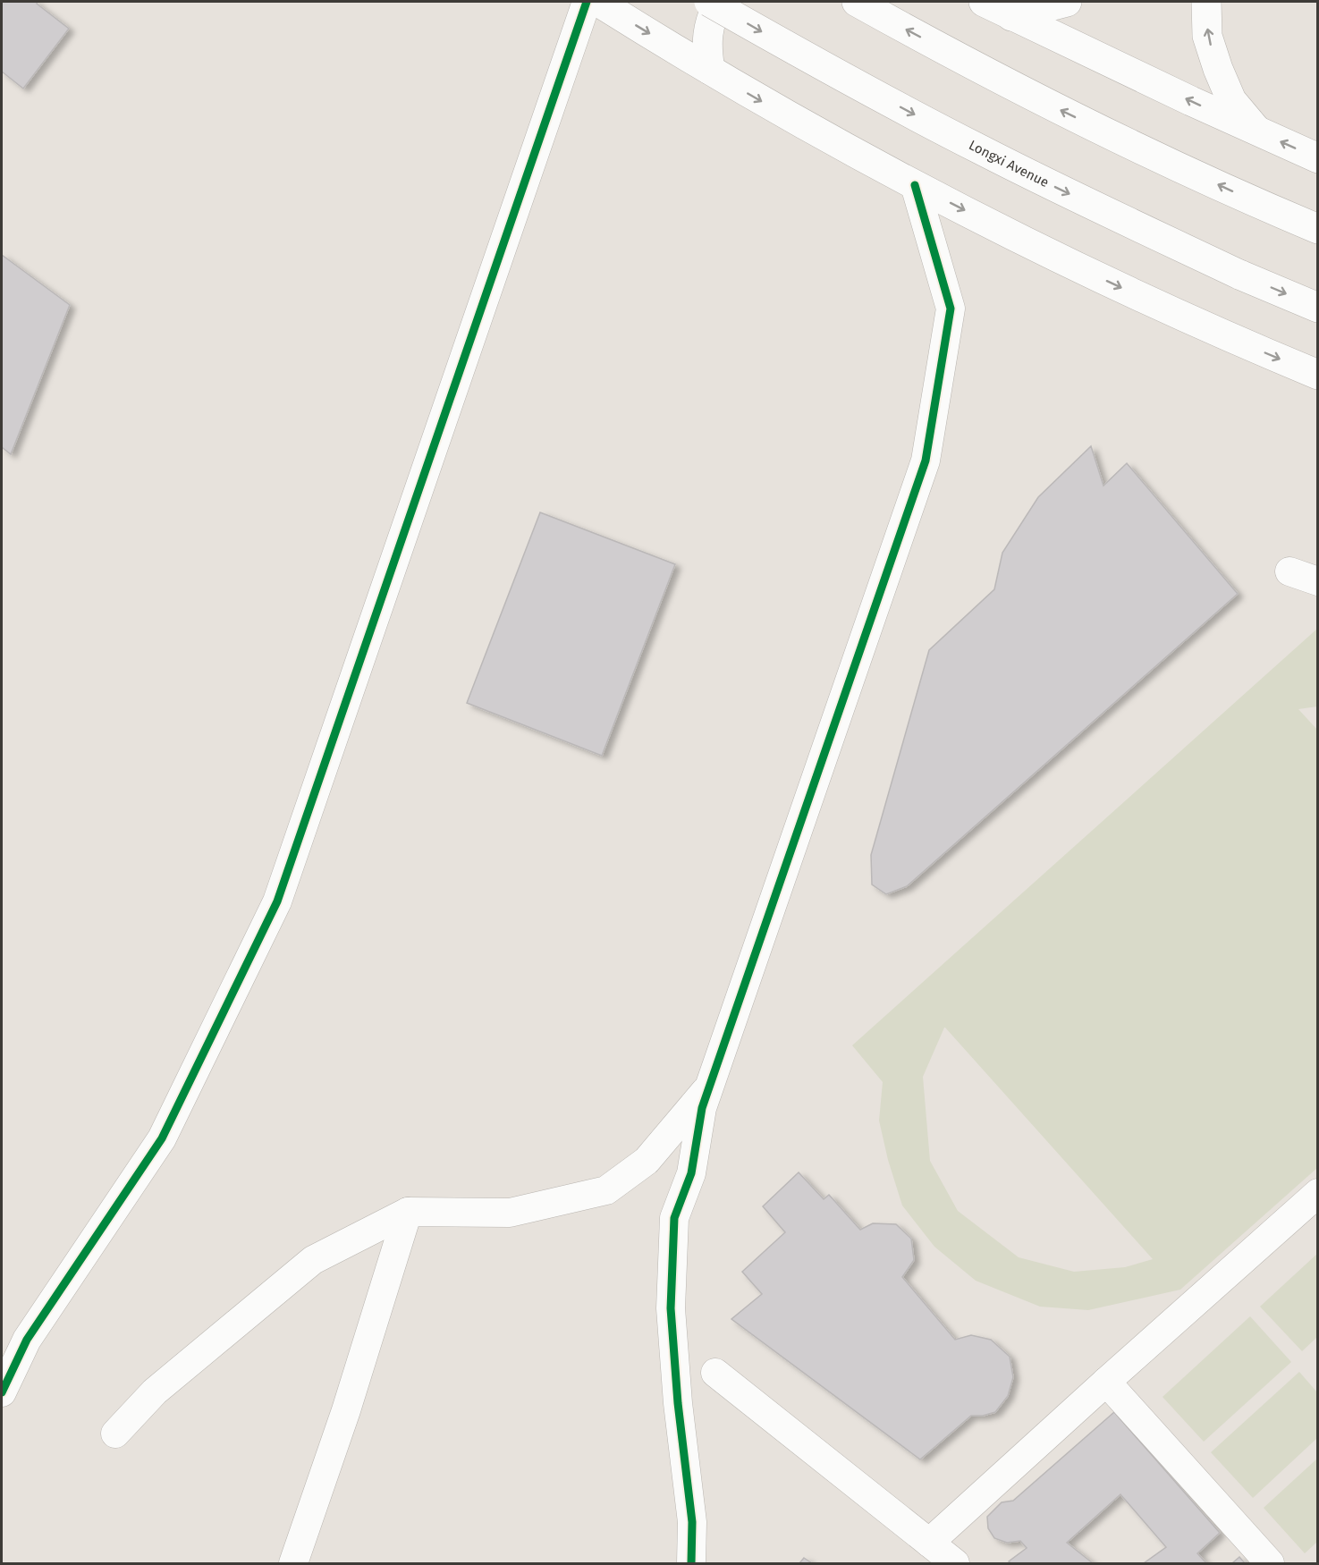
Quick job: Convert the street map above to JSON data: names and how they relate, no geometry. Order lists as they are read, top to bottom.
{
  "streets": {
    "street": ["Longxi Avenue"]
  }
}
